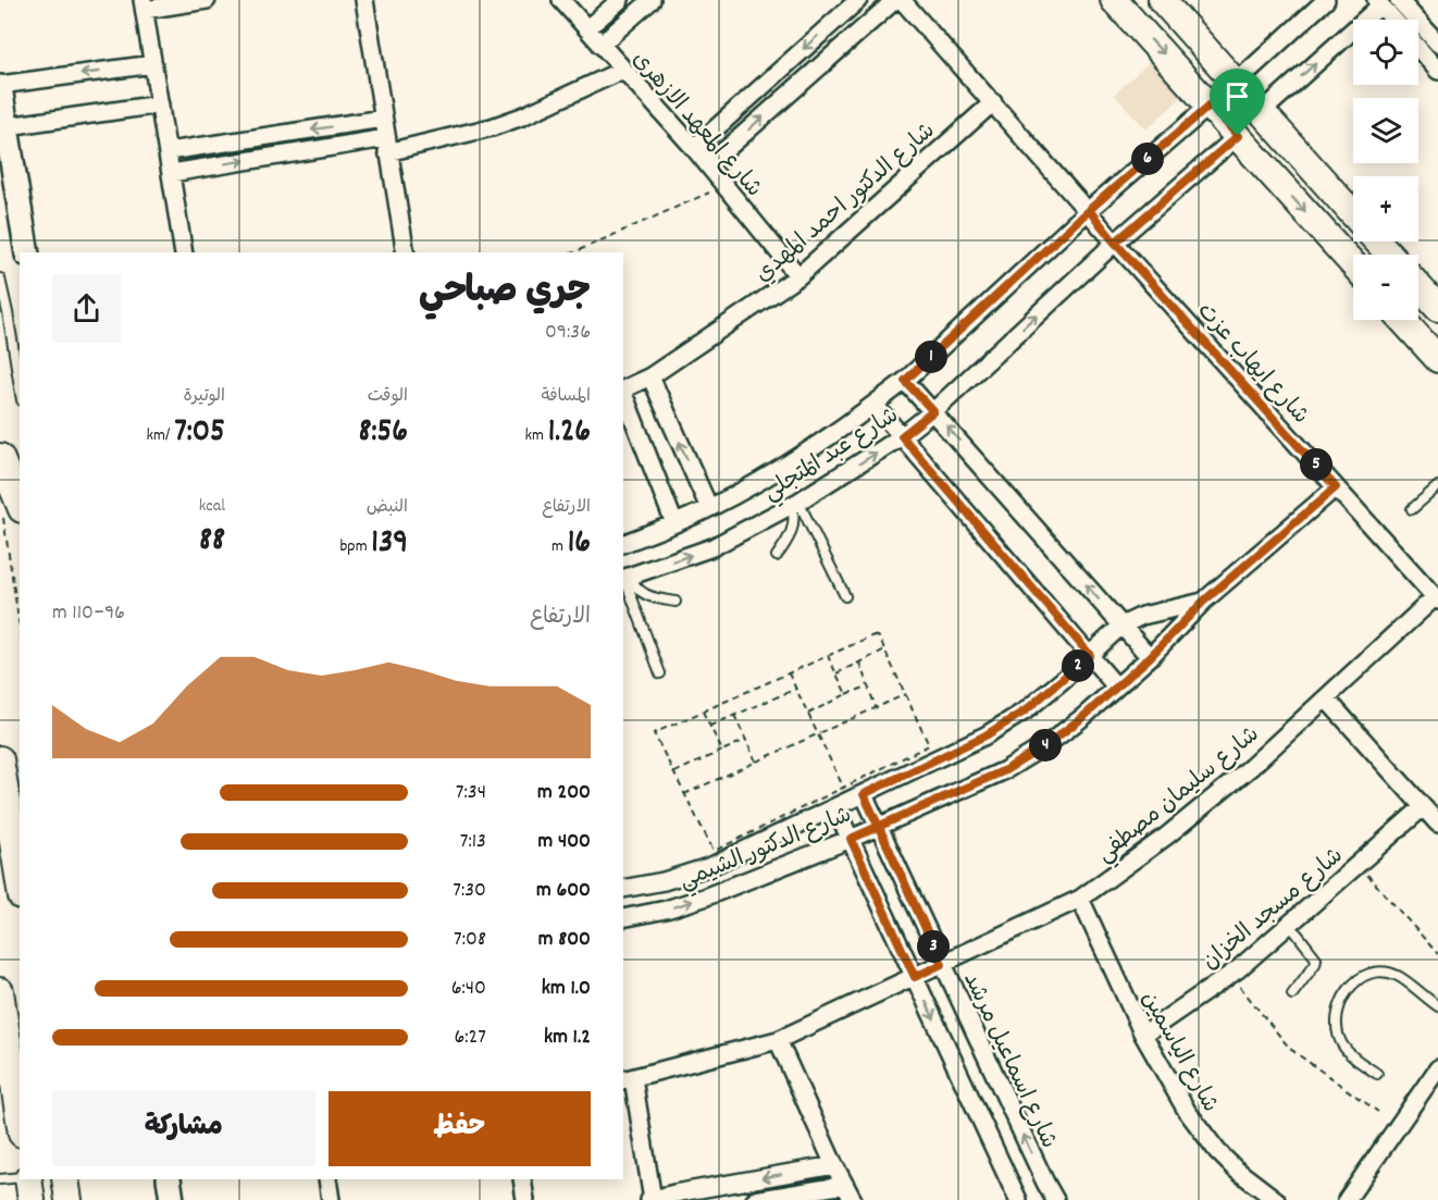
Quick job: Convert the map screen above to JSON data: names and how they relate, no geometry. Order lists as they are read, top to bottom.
{
  "streets": {
    "street": [
      "شارع المعهد الازهرى",
      "شارع الدكتور احمد المهدي",
      "شارع ايهاب عزت",
      "شارع عبد المتجلي",
      "شارع سليمان مصطفي",
      "شارع الدكتور الشيمي",
      "شارع مسجد الخزان",
      "شارع الياسمين",
      "شارع اسماعيل مرشد"
    ]
  },
  "crossings": [
    ["شارع المعهد الازهرى", "شارع الدكتور احمد المهدي"],
    ["شارع الدكتور احمد المهدي", "شارع ايهاب عزت"],
    ["شارع ايهاب عزت", "شارع عبد المتجلي"],
    ["شارع ايهاب عزت", "شارع سليمان مصطفي"],
    ["شارع ايهاب عزت", "شارع الدكتور الشيمي"],
    ["شارع سليمان مصطفي", "شارع الياسمين"],
    ["شارع سليمان مصطفي", "شارع اسماعيل مرشد"],
    ["شارع الدكتور الشيمي", "شارع اسماعيل مرشد"],
    ["شارع مسجد الخزان", "شارع الياسمين"]
  ],
  "page": {
    "map_buttons": ["+", "−"],
    "pins": [
      "6",
      "1",
      "5",
      "2",
      "4",
      "3"
    ],
    "heading": ["جري صباحي", "09:36"],
    "stats": [
      ["المسافة", "1.26 km"],
      ["الوقت", "8:56"],
      ["الوتيرة", "7:05 /km"],
      ["الارتفاع", "16 m"],
      ["النبض", "139 bpm"],
      ["kcal", "88"]
    ],
    "chart": ["الارتفاع", "96–110 m"],
    "list": [
      {
        "name": "200 m",
        "note": "7:34"
      },
      {
        "name": "400 m",
        "note": "7:13"
      },
      {
        "name": "600 m",
        "note": "7:30"
      },
      {
        "name": "800 m",
        "note": "7:08"
      },
      {
        "name": "1.0 km",
        "note": "6:40"
      },
      {
        "name": "1.2 km",
        "note": "6:27"
      }
    ],
    "buttons": ["حفظ", "مشاركة"]
  }
}
